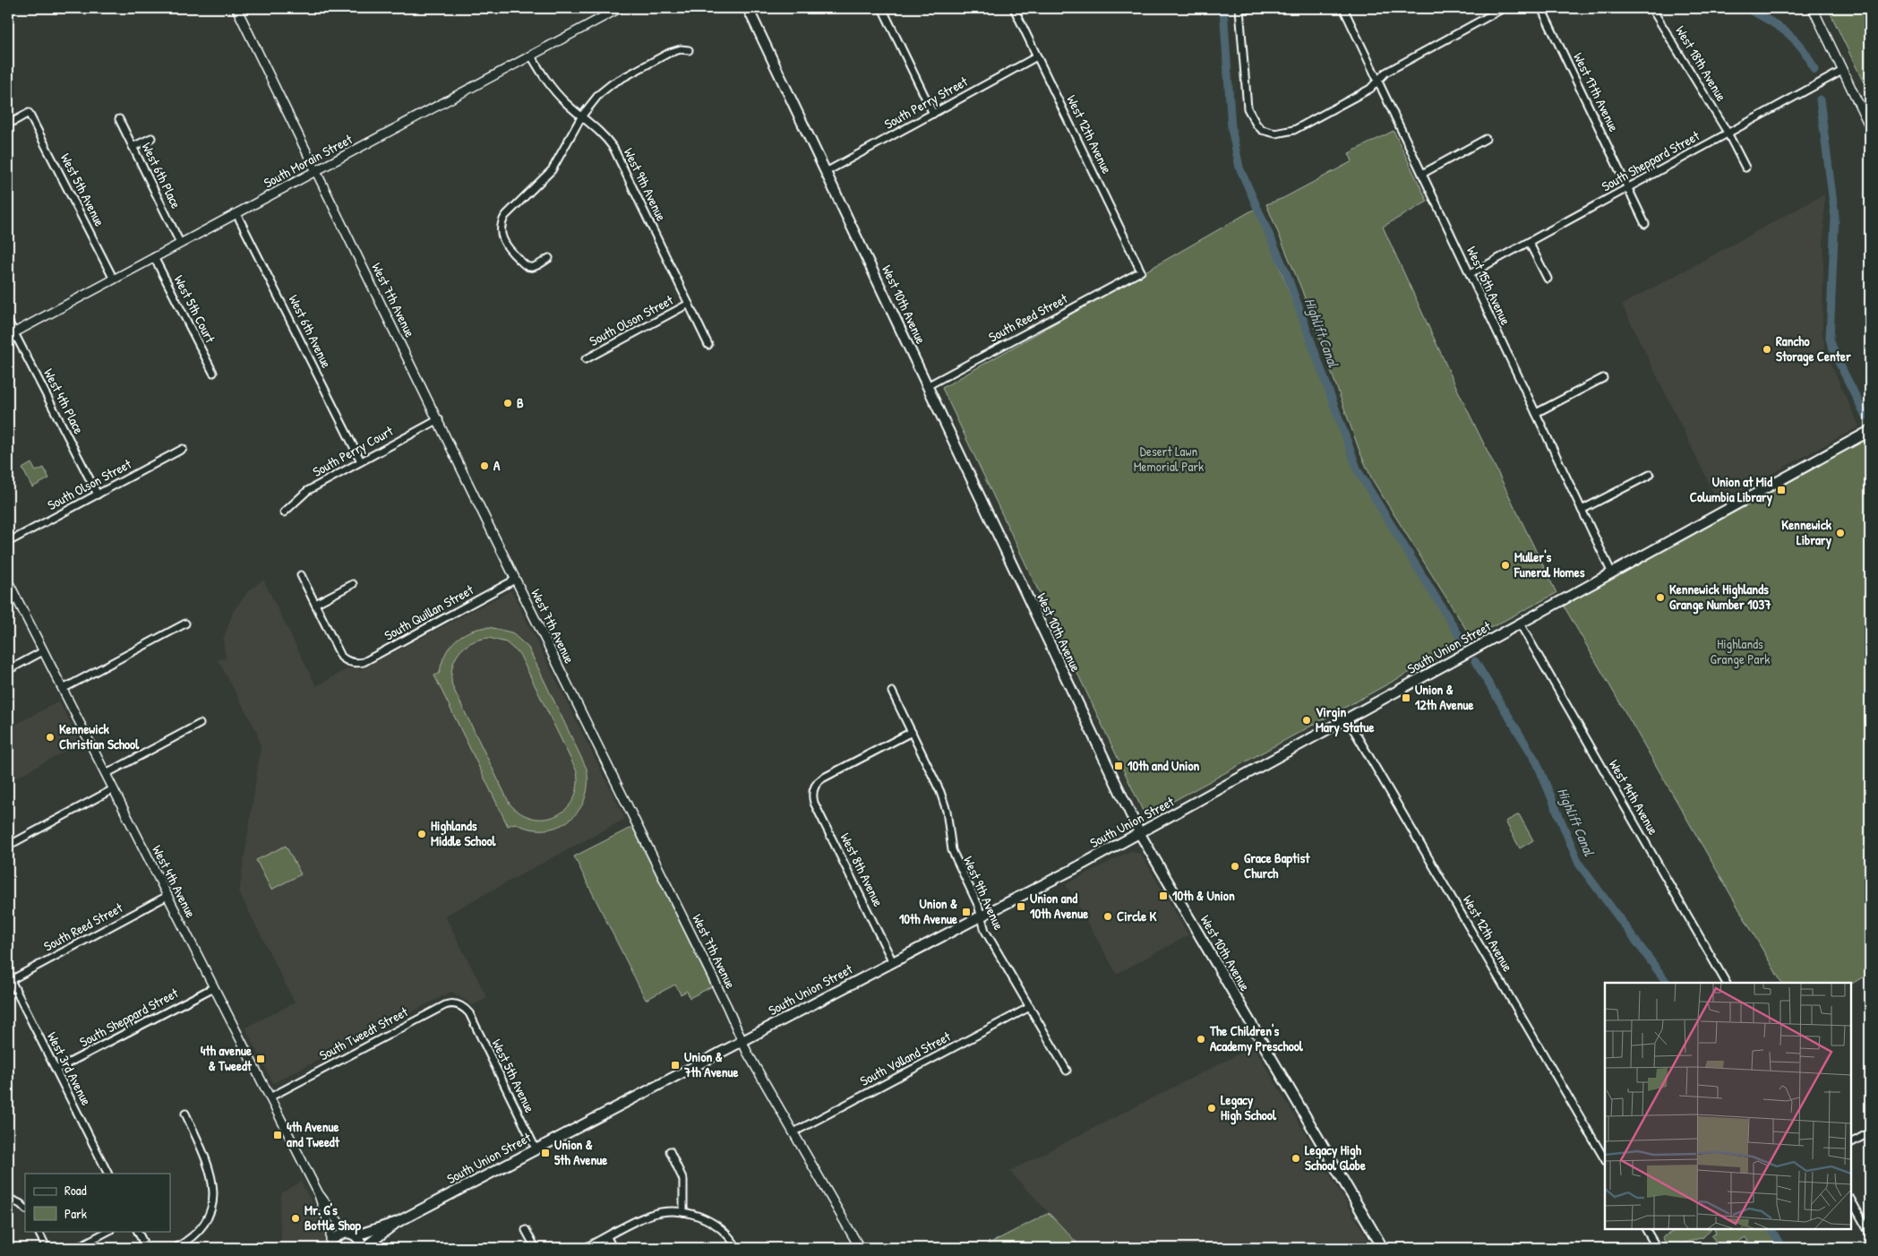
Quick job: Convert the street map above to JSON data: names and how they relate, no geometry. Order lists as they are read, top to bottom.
{
  "streets": {
    "main road": ["West 10th Avenue", "South Union Street"],
    "street": [
      "West 18th Avenue",
      "West 17th Avenue",
      "South Perry Street",
      "West 12th Avenue",
      "South Morain Street",
      "South Sheppard Street",
      "West 6th Place",
      "West 9th Avenue",
      "West 5th Avenue",
      "West 15th Avenue",
      "West 7th Avenue",
      "West 5th Court",
      "South Reed Street",
      "South Olson Street",
      "West 6th Avenue",
      "West 4th Place",
      "South Perry Court",
      "South Quillan Street",
      "West 14th Avenue",
      "West 8th Avenue",
      "West 4th Avenue",
      "South Tweedt Street",
      "South Volland Street",
      "West 3rd Avenue"
    ]
  },
  "crossings": [
    ["West 18th Avenue", "South Sheppard Street"],
    ["West 17th Avenue", "South Sheppard Street"],
    ["South Perry Street", "West 12th Avenue"],
    ["South Perry Street", "West 10th Avenue"],
    ["West 12th Avenue", "South Reed Street"],
    ["West 12th Avenue", "South Union Street"],
    ["South Morain Street", "West 6th Place"],
    ["South Morain Street", "West 9th Avenue"],
    ["South Morain Street", "West 5th Avenue"],
    ["South Morain Street", "West 7th Avenue"],
    ["South Morain Street", "West 5th Court"],
    ["South Morain Street", "West 6th Avenue"],
    ["South Morain Street", "West 4th Place"],
    ["South Sheppard Street", "West 15th Avenue"],
    ["South Sheppard Street", "West 4th Avenue"],
    ["South Sheppard Street", "West 3rd Avenue"],
    ["West 9th Avenue", "South Olson Street"],
    ["West 9th Avenue", "South Union Street"],
    ["West 9th Avenue", "West 8th Avenue"],
    ["West 9th Avenue", "South Volland Street"],
    ["West 5th Avenue", "South Union Street"],
    ["West 5th Avenue", "South Tweedt Street"],
    ["West 15th Avenue", "South Union Street"],
    ["West 7th Avenue", "South Perry Court"],
    ["West 7th Avenue", "South Quillan Street"],
    ["West 7th Avenue", "South Union Street"],
    ["West 7th Avenue", "South Volland Street"],
    ["West 10th Avenue", "South Reed Street"],
    ["West 10th Avenue", "South Union Street"],
    ["South Reed Street", "West 4th Avenue"],
    ["South Reed Street", "West 3rd Avenue"],
    ["South Olson Street", "West 4th Place"],
    ["West 6th Avenue", "South Perry Court"],
    ["South Union Street", "West 14th Avenue"],
    ["South Union Street", "West 8th Avenue"],
    ["South Union Street", "West 4th Avenue"],
    ["West 4th Avenue", "South Tweedt Street"]
  ],
  "water": ["Highlift Canal"],
  "parks": ["Desert Lawn Memorial Park", "Highlands Grange Park"],
  "places": {
    "other": [
      "Rancho Storage Center",
      "B",
      "A",
      "Kennewick Library",
      "Muller's Funeral Homes",
      "Kennewick Highlands Grange Number 1037",
      "Virgin Mary Statue",
      "Kennewick Christian School",
      "Highlands Middle School",
      "Grace Baptist Church",
      "Circle K",
      "The Children's Academy Preschool",
      "Legacy High School",
      "Legacy High School Globe",
      "Mr. G's Bottle Shop"
    ],
    "transit": [
      "Union at Mid Columbia Library",
      "Union & 12th Avenue",
      "10th and Union",
      "10th & Union",
      "Union and 10th Avenue",
      "Union & 10th Avenue",
      "4th avenue & Tweedt",
      "Union & 7th Avenue",
      "4th Avenue and Tweedt",
      "Union & 5th Avenue"
    ]
  },
  "legend": ["Road", "Park"]
}
